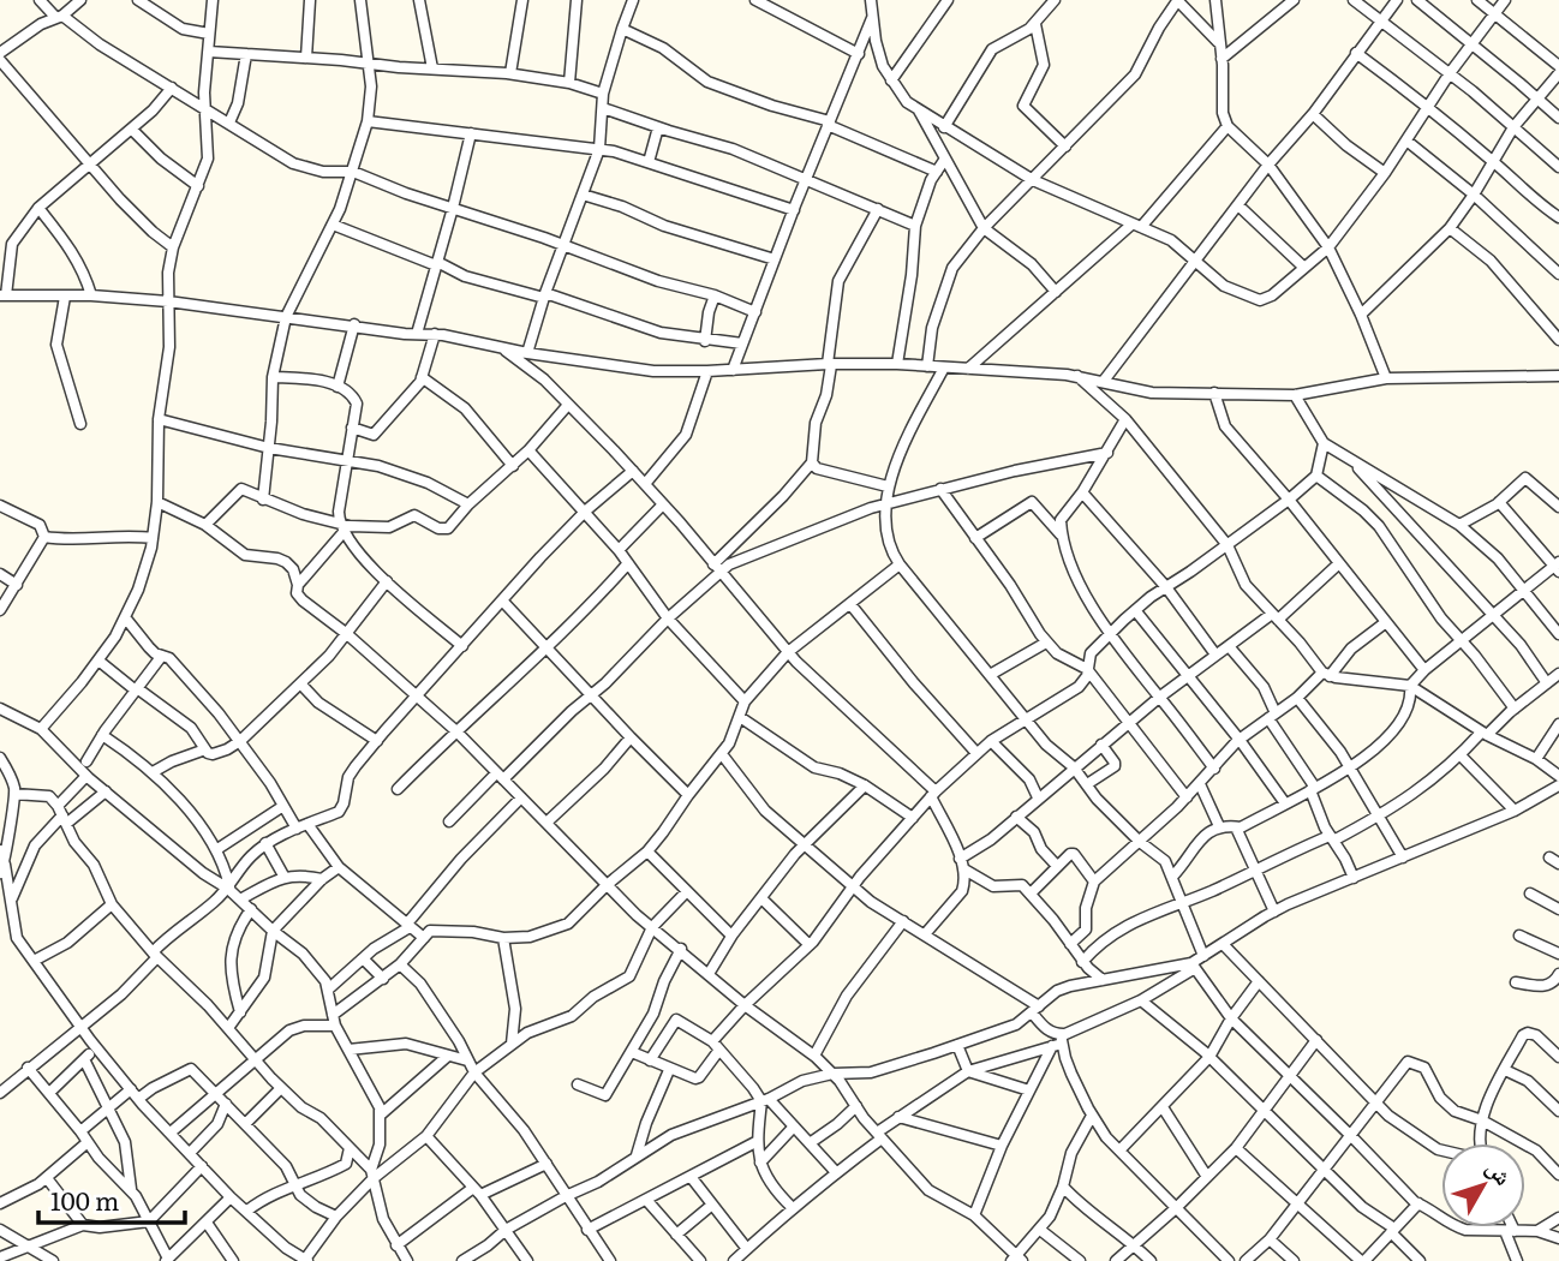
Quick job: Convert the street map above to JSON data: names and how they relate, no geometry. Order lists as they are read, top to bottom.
{
  "scale_bar": "100 m",
  "north": "top right"
}
